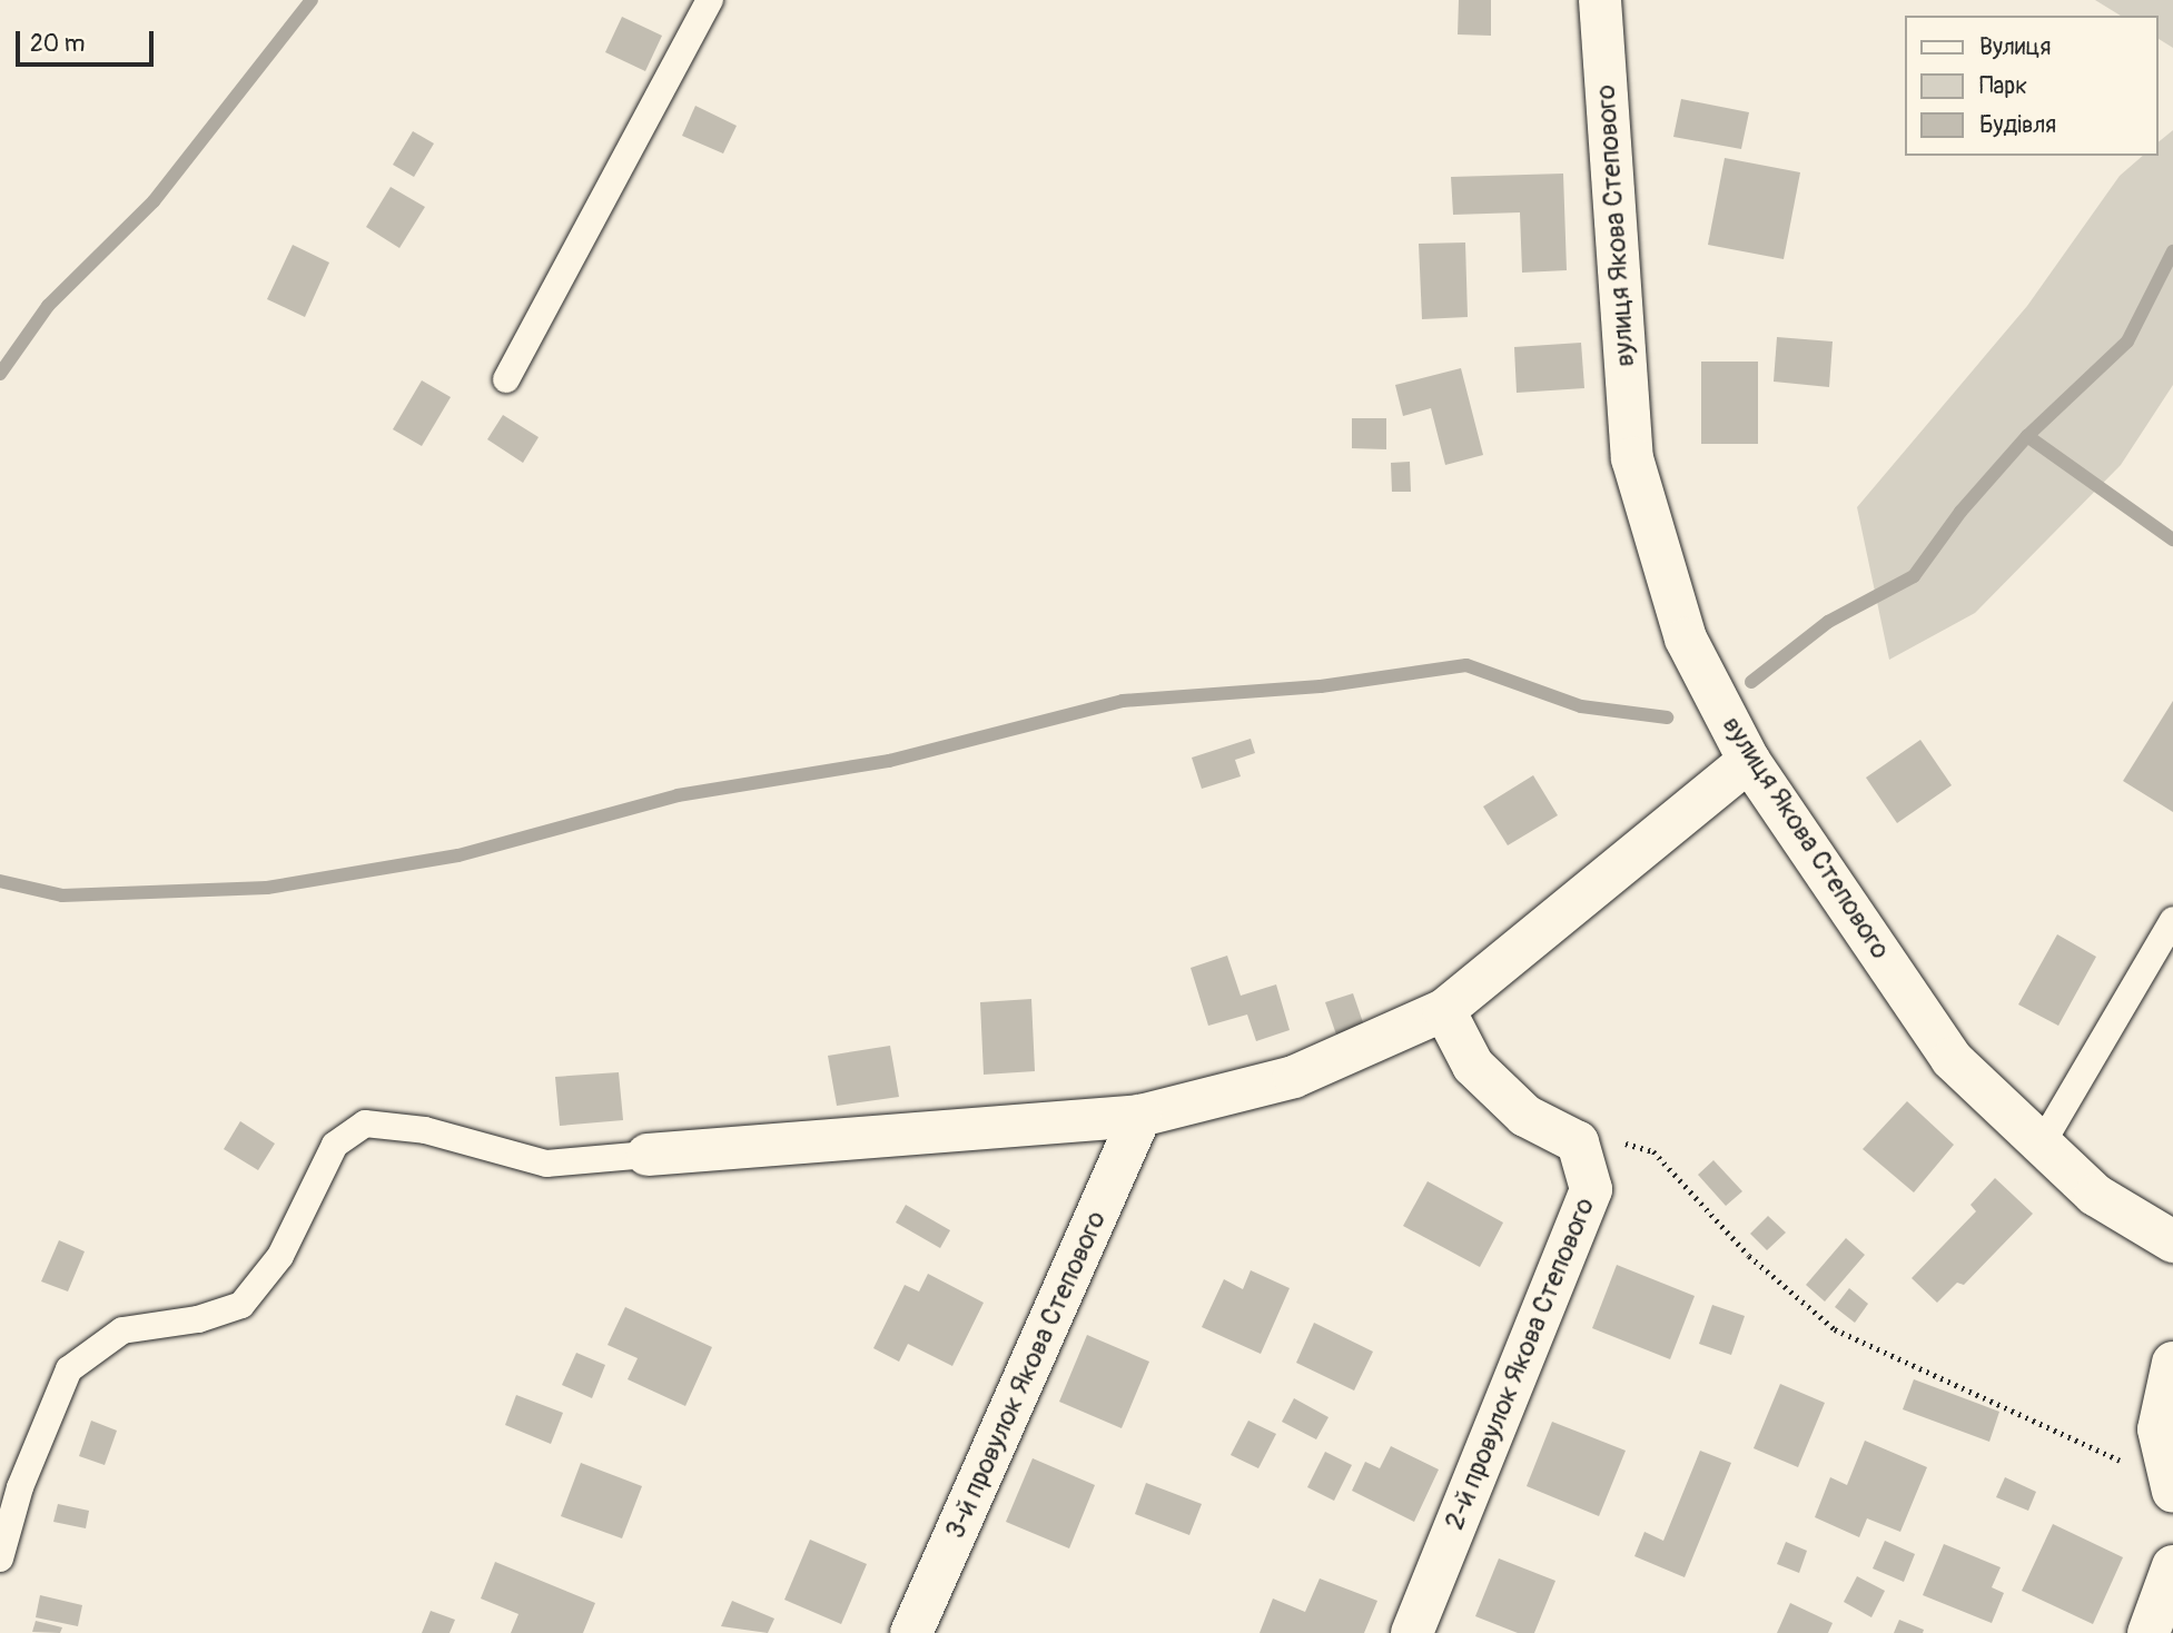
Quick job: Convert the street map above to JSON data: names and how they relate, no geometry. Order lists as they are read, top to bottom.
{
  "streets": {
    "street": ["вулиця Якова Степового", "2-й провулок Якова Степового", "3-й провулок Якова Степового"]
  },
  "legend": ["Вулиця", "Парк", "Будівля"],
  "scale_bar": "20 m"
}
